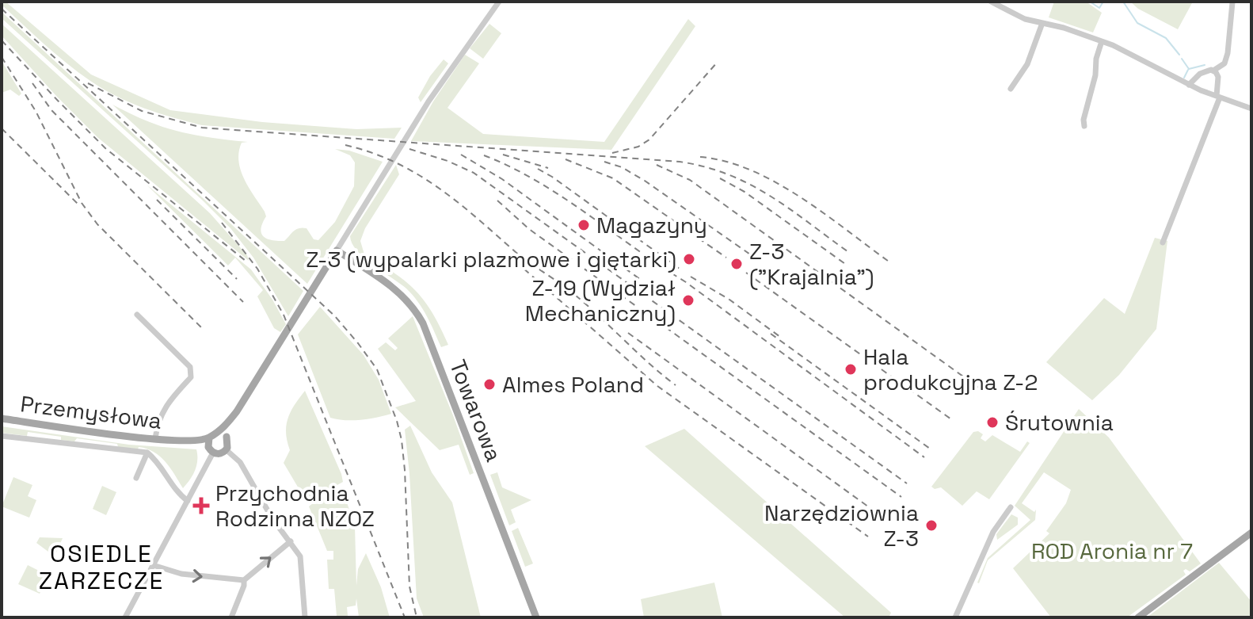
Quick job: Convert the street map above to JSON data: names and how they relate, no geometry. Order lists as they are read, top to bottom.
{
  "streets": {
    "main road": ["Towarowa", "Przemysłowa"]
  },
  "districts": ["OSIEDLE ZARZECZE"],
  "parks": ["ROD Aronia nr 7"],
  "places": {
    "other": [
      "Magazyny",
      "Z-3 (wypalarki plazmowe i giętarki)",
      "Z-3 (\"Krajalnia\")",
      "Z-19 (Wydział Mechaniczny)",
      "Hala produkcyjna Z-2",
      "Almes Poland",
      "Śrutownia",
      "Narzędziownia Z-3"
    ],
    "health": ["Przychodnia Rodzinna NZOZ"]
  }
}
